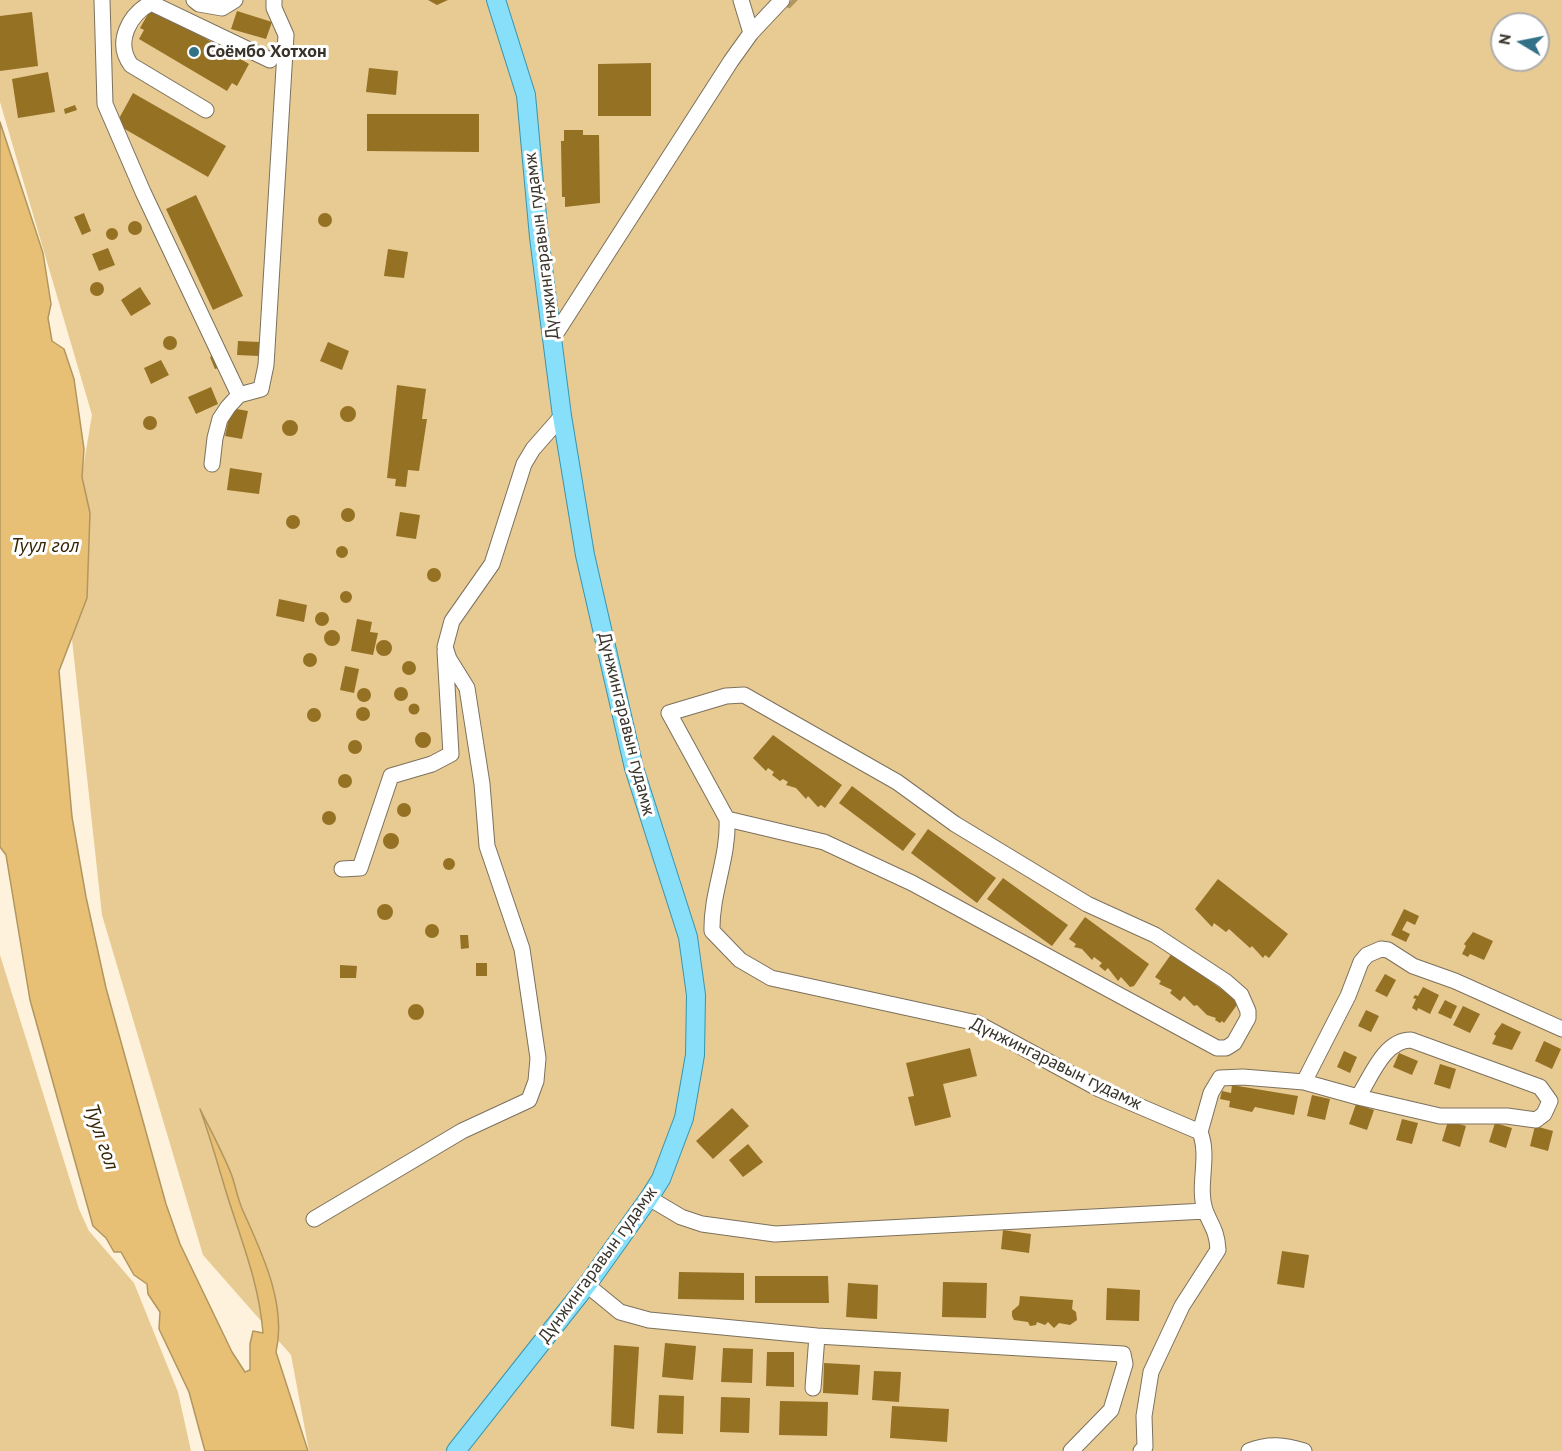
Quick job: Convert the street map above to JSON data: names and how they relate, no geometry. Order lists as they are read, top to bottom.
{
  "streets": {
    "main road": ["Дүнжингаравын гудамж"]
  },
  "water": ["Туул гол"],
  "places": ["Соёмбо Хотхон"],
  "north": "left"
}
